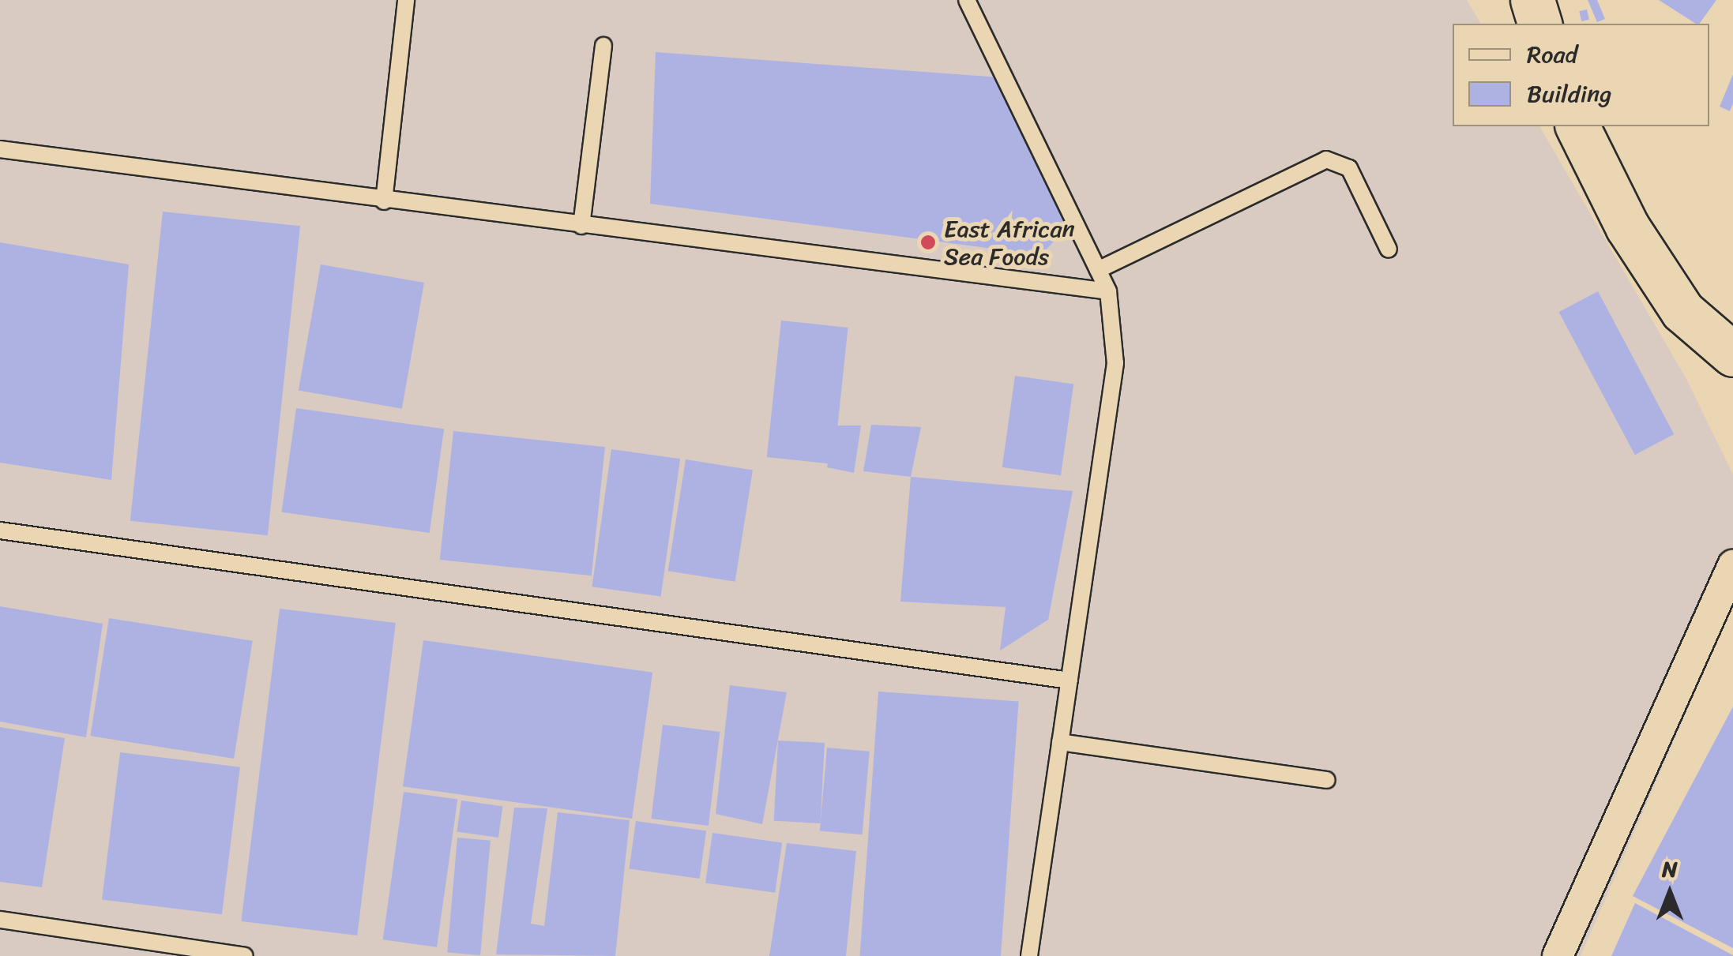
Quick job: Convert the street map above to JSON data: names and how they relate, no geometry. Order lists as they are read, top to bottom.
{
  "places": ["East African Sea Foods"],
  "legend": ["Road", "Building"],
  "north": "top"
}
